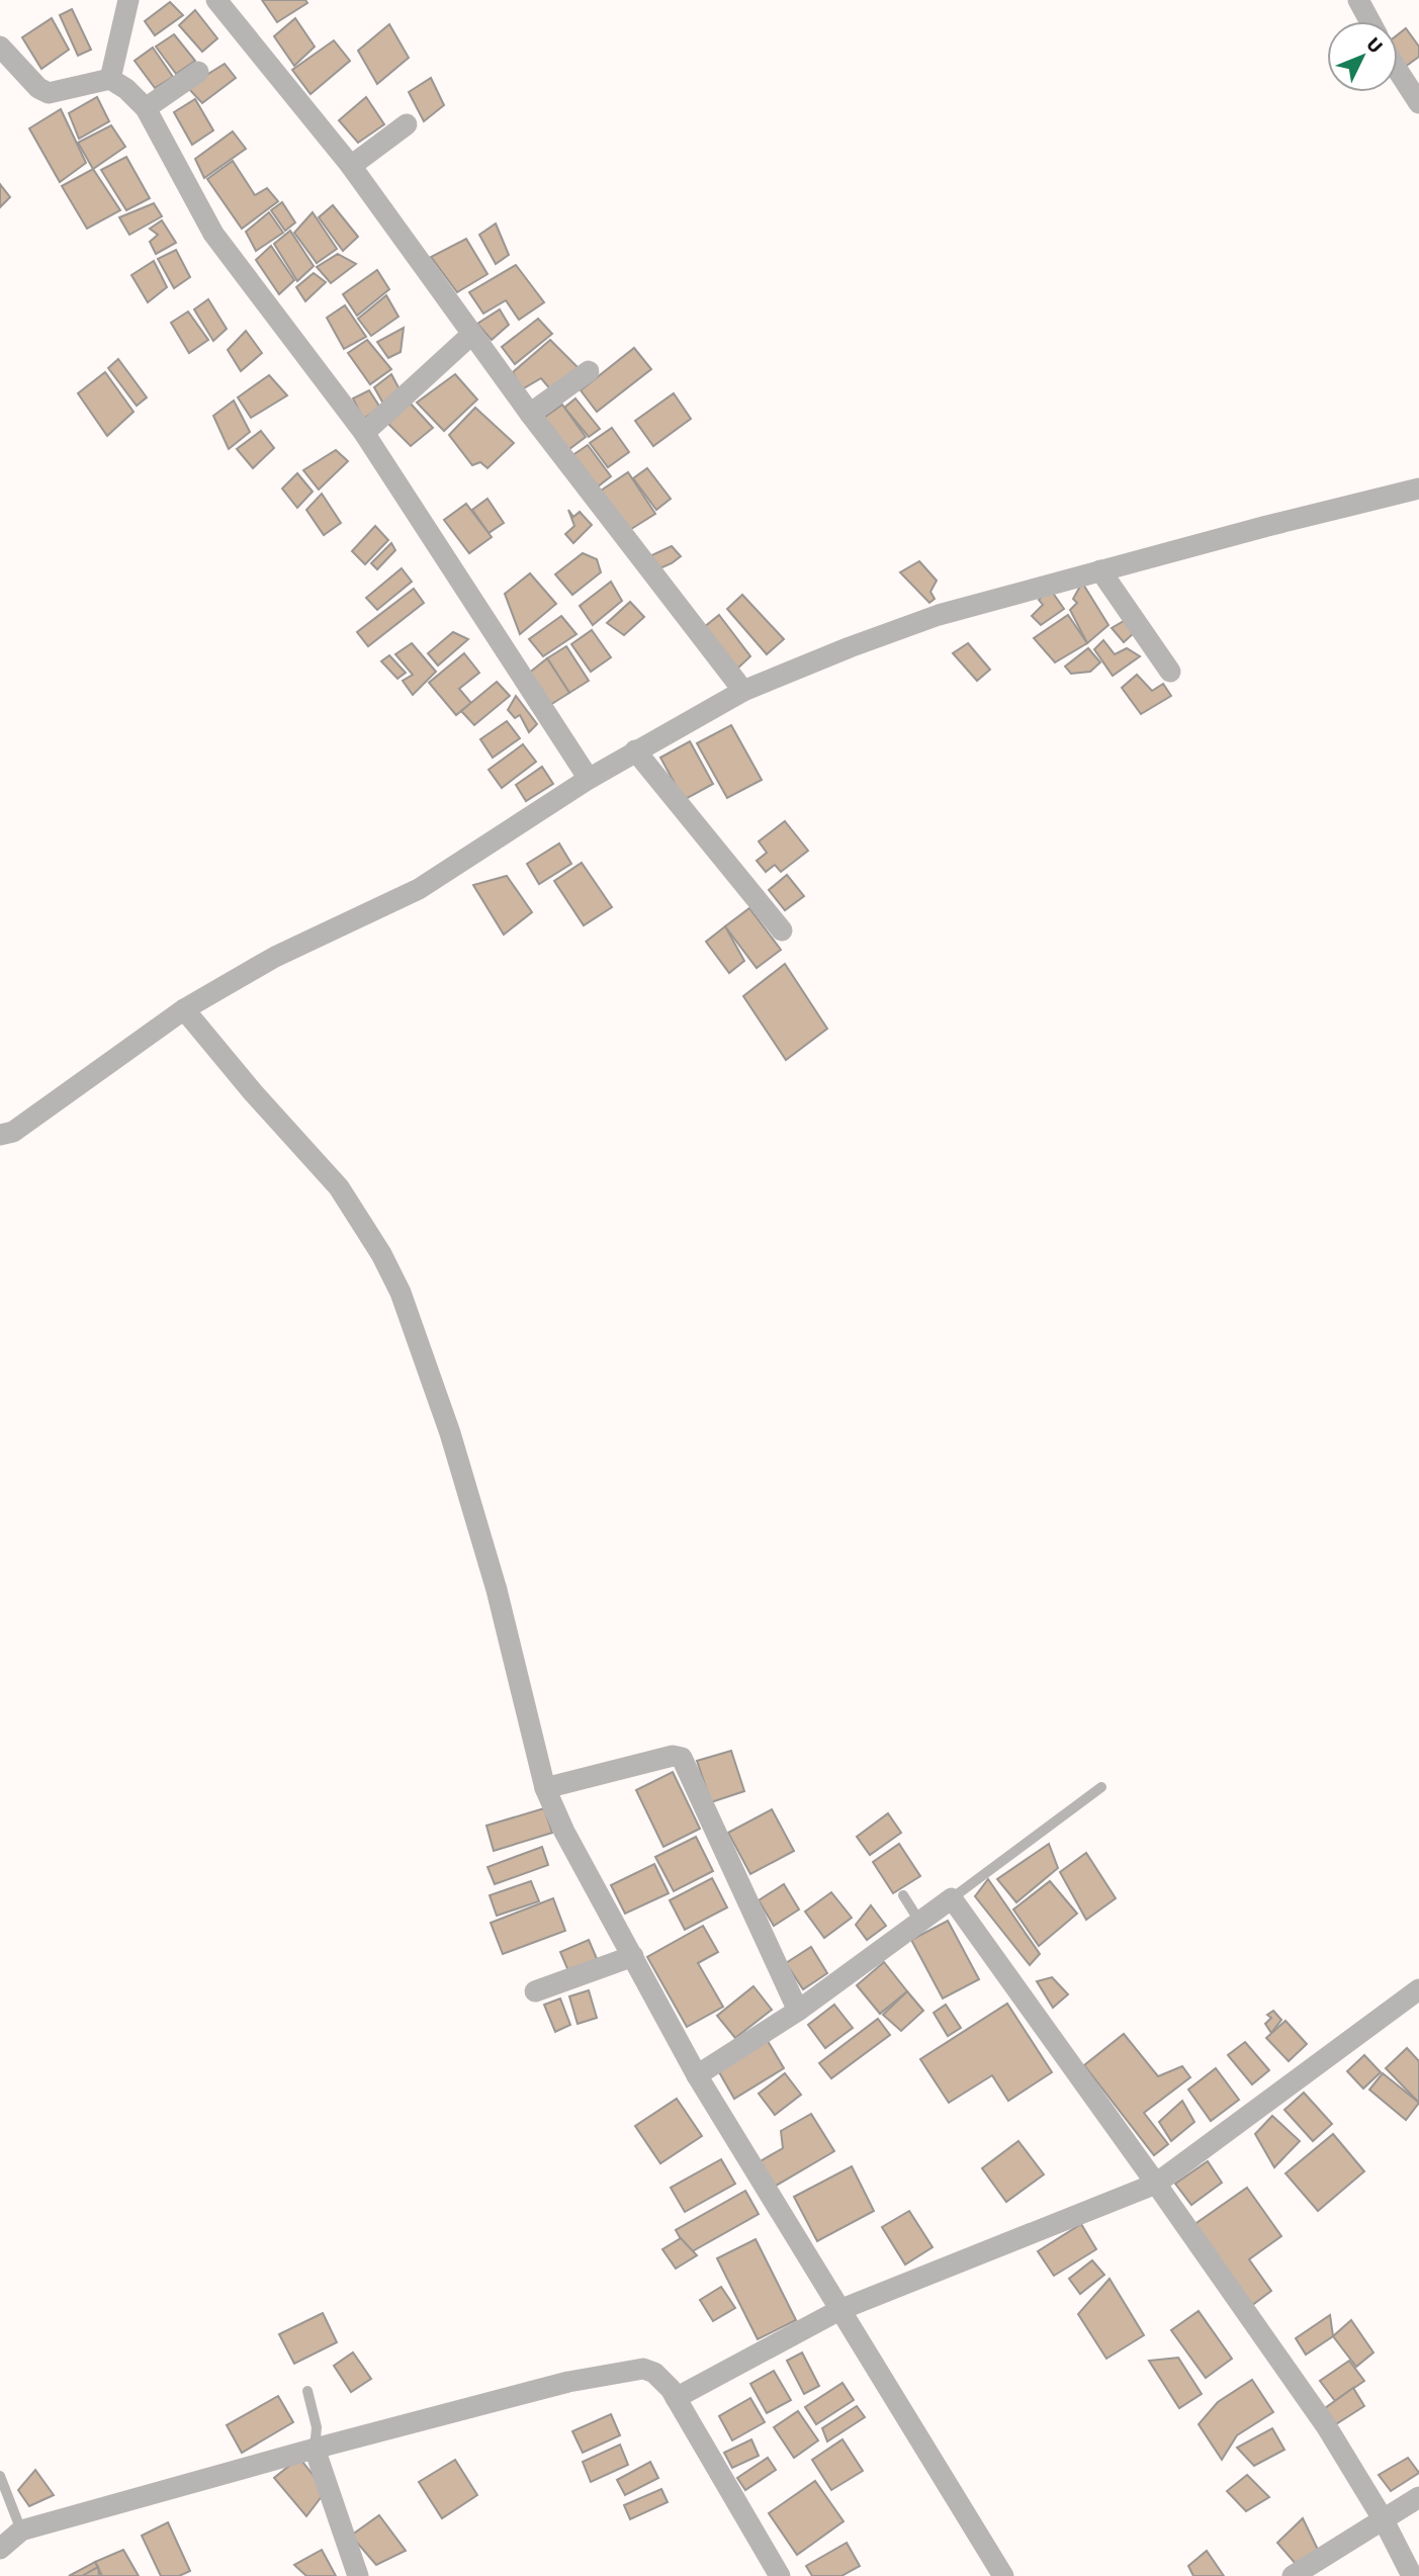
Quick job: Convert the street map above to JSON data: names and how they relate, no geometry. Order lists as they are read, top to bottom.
{
  "north": "top right"
}
